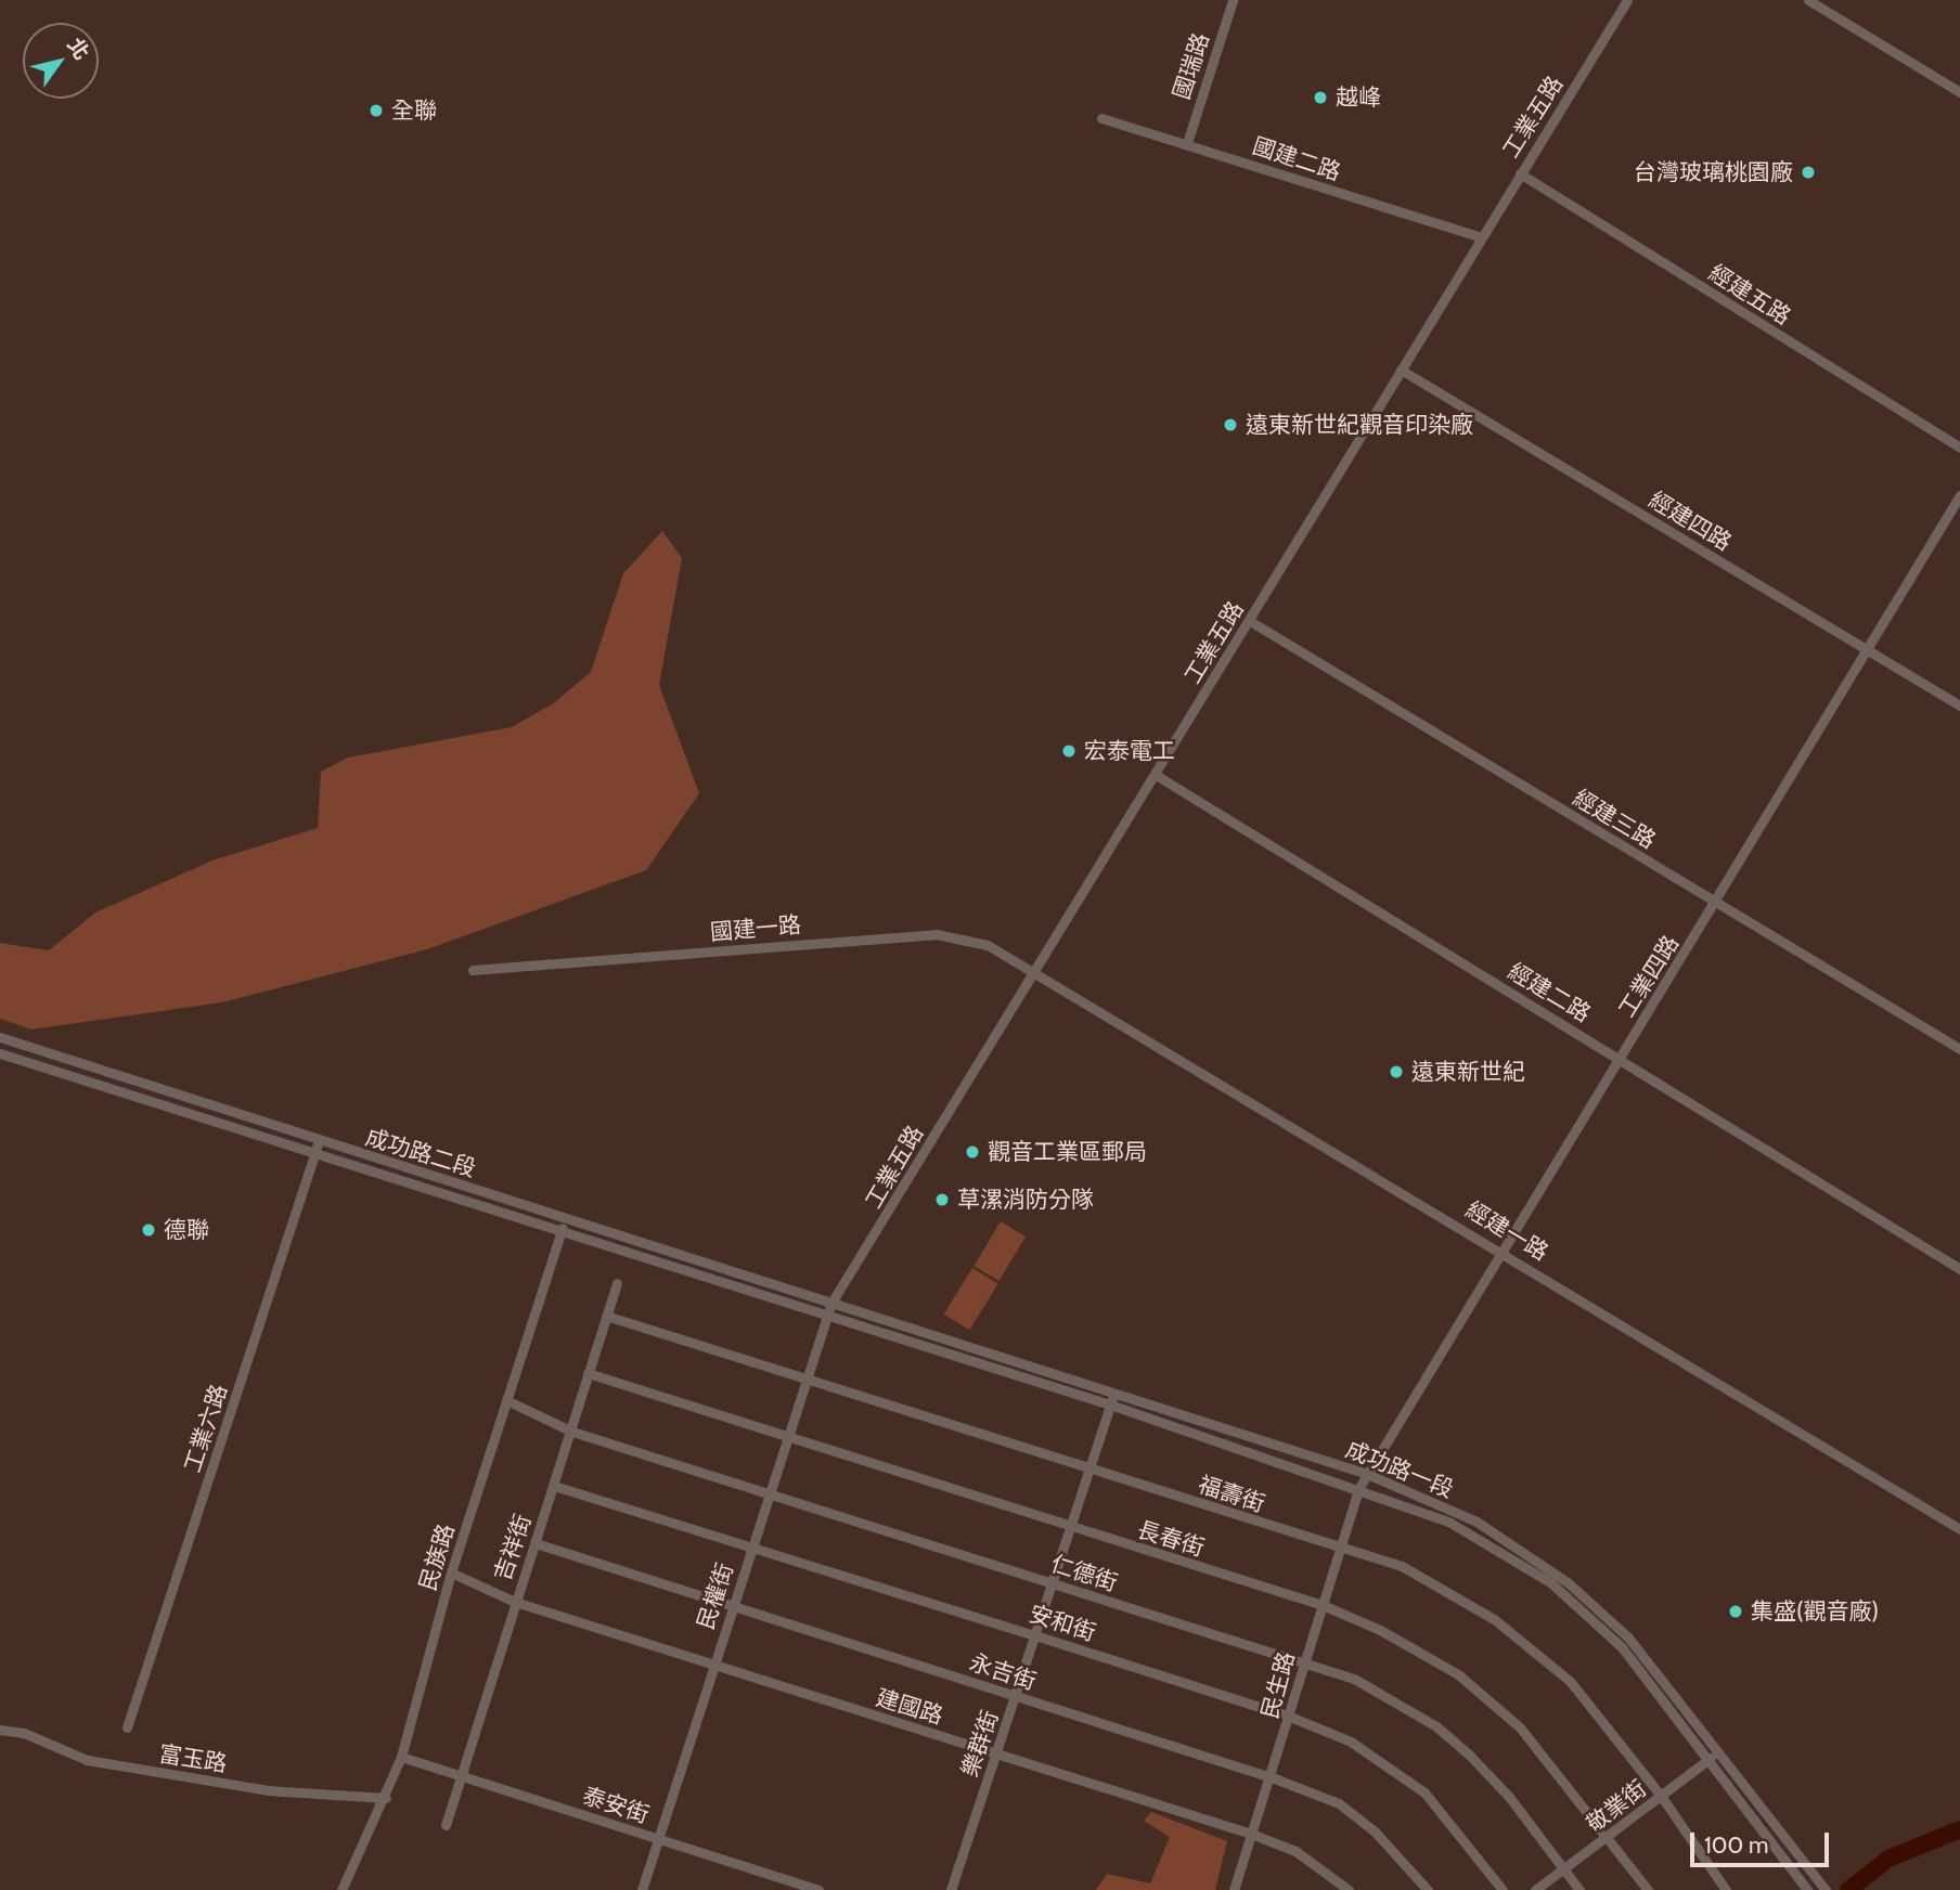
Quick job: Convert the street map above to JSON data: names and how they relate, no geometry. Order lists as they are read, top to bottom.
{
  "streets": {
    "street": [
      "國瑞路",
      "工業五路",
      "國建二路",
      "經建五路",
      "經建四路",
      "經建三路",
      "國建一路",
      "工業四路",
      "經建二路",
      "成功路二段",
      "經建一路",
      "工業六路",
      "成功路一段",
      "福壽街",
      "長春街",
      "吉祥街",
      "民族路",
      "仁德街",
      "民權街",
      "安和街",
      "永吉街",
      "民生路",
      "建國路",
      "樂群街",
      "富玉路",
      "泰安街",
      "敬業街"
    ]
  },
  "crossings": [
    ["國瑞路", "國建二路"],
    ["工業五路", "國建二路"],
    ["工業五路", "經建五路"],
    ["工業五路", "經建四路"],
    ["工業五路", "經建三路"],
    ["工業五路", "國建一路"],
    ["工業五路", "經建二路"],
    ["工業五路", "成功路二段"],
    ["工業五路", "經建一路"],
    ["工業五路", "成功路一段"],
    ["工業五路", "民權街"],
    ["經建四路", "工業四路"],
    ["經建三路", "工業四路"],
    ["國建一路", "經建一路"],
    ["工業四路", "經建二路"],
    ["工業四路", "經建一路"],
    ["工業四路", "成功路一段"],
    ["工業四路", "民生路"],
    ["成功路二段", "工業六路"],
    ["成功路二段", "成功路一段"],
    ["成功路二段", "民族路"],
    ["成功路二段", "民權街"],
    ["成功路一段", "民權街"],
    ["成功路一段", "民生路"],
    ["成功路一段", "樂群街"],
    ["成功路一段", "敬業街"],
    ["福壽街", "吉祥街"],
    ["福壽街", "民權街"],
    ["福壽街", "民生路"],
    ["福壽街", "樂群街"],
    ["福壽街", "敬業街"],
    ["長春街", "吉祥街"],
    ["長春街", "民權街"],
    ["長春街", "民生路"],
    ["長春街", "樂群街"],
    ["長春街", "敬業街"],
    ["吉祥街", "仁德街"],
    ["吉祥街", "安和街"],
    ["吉祥街", "永吉街"],
    ["吉祥街", "建國路"],
    ["吉祥街", "泰安街"],
    ["民族路", "仁德街"],
    ["民族路", "建國路"],
    ["民族路", "富玉路"],
    ["民族路", "泰安街"],
    ["仁德街", "民權街"],
    ["仁德街", "民生路"],
    ["仁德街", "樂群街"],
    ["仁德街", "敬業街"],
    ["民權街", "安和街"],
    ["民權街", "永吉街"],
    ["民權街", "建國路"],
    ["民權街", "泰安街"],
    ["安和街", "民生路"],
    ["安和街", "樂群街"],
    ["永吉街", "民生路"],
    ["永吉街", "樂群街"],
    ["民生路", "建國路"],
    ["建國路", "樂群街"]
  ],
  "places": [
    "越峰",
    "全聯",
    "台灣玻璃桃園廠",
    "遠東新世紀觀音印染廠",
    "宏泰電工",
    "遠東新世紀",
    "觀音工業區郵局",
    "草漯消防分隊",
    "德聯",
    "集盛(觀音廠)"
  ],
  "scale_bar": "100 m",
  "north": "top right"
}
